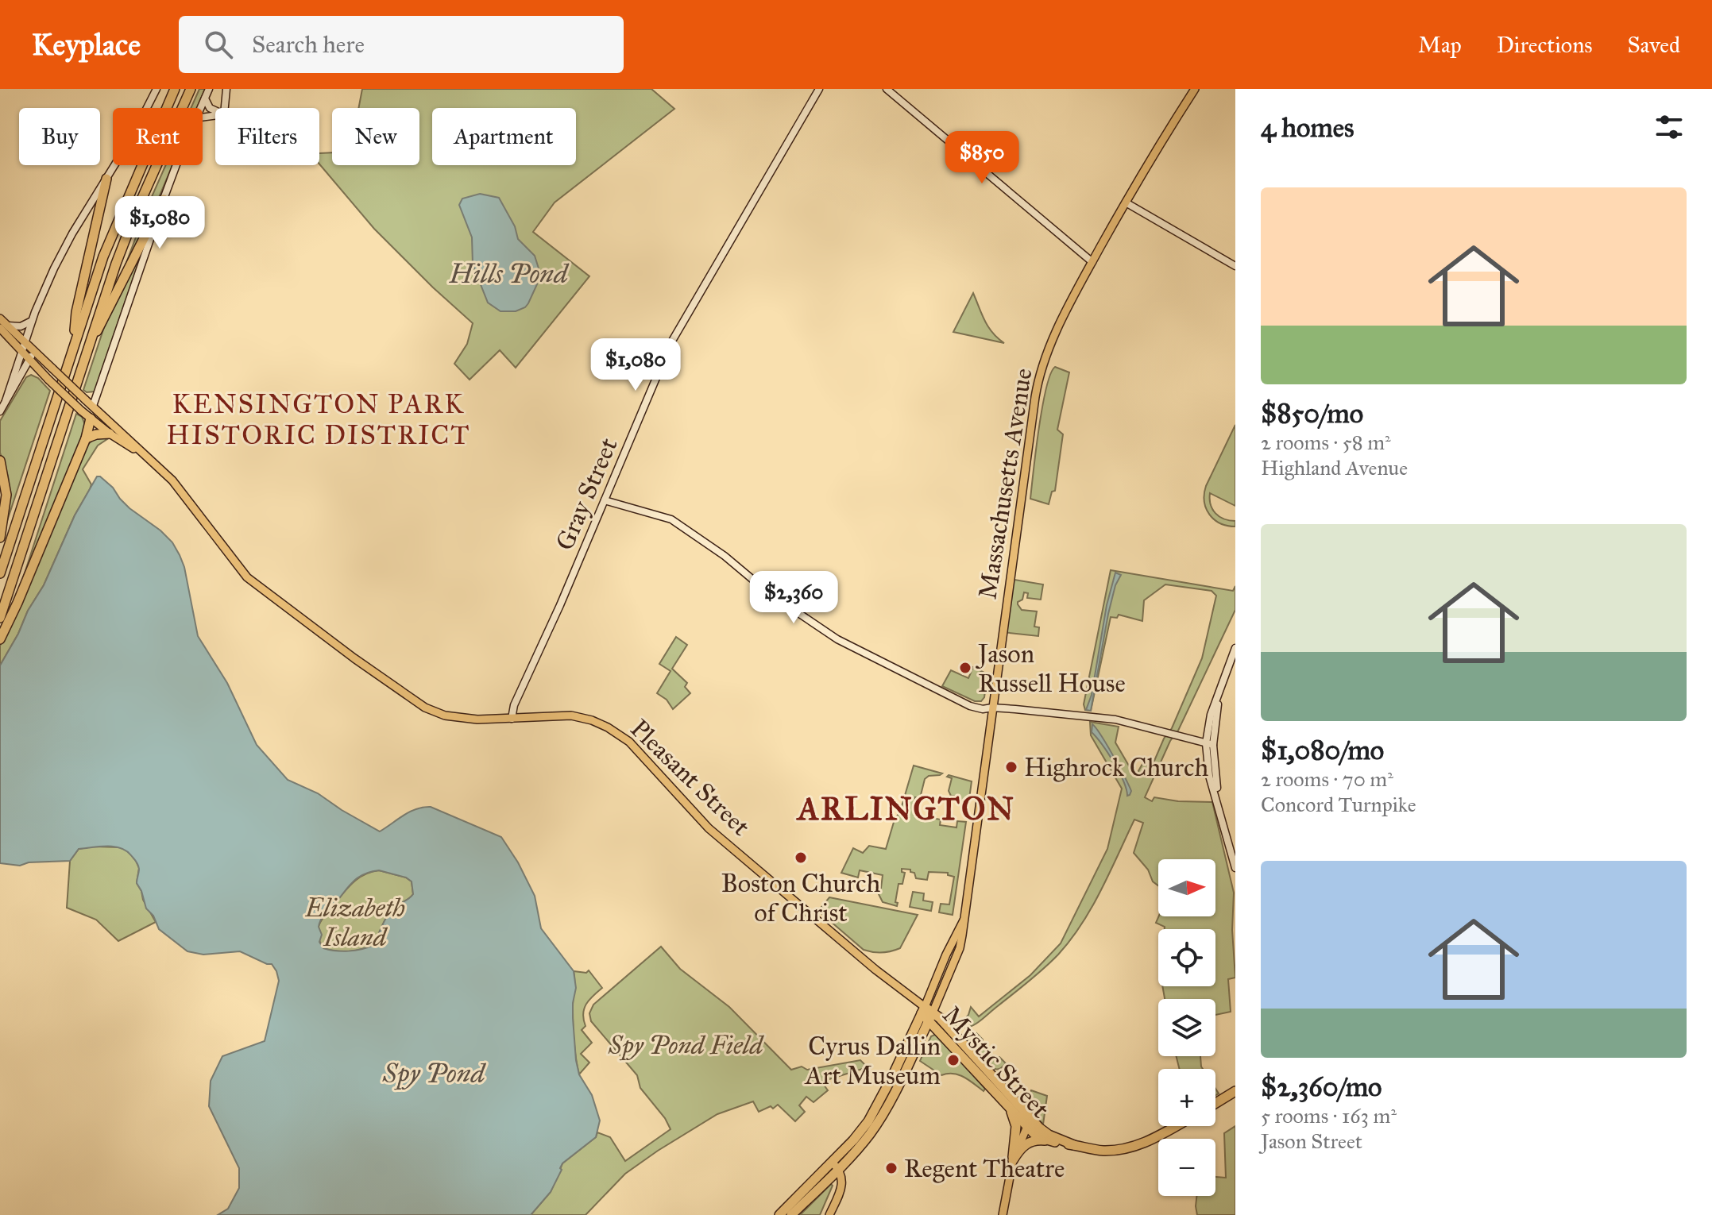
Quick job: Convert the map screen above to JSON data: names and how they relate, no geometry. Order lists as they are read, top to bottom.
{
  "streets": {
    "highway": ["Massachusetts Avenue", "Mystic Street"],
    "main road": ["Pleasant Street"],
    "street": ["Gray Street"]
  },
  "crossings": [
    ["Massachusetts Avenue", "Pleasant Street"],
    ["Massachusetts Avenue", "Mystic Street"],
    ["Gray Street", "Pleasant Street"],
    ["Pleasant Street", "Mystic Street"]
  ],
  "districts": ["KENSINGTON PARK HISTORIC DISTRICT", "ARLINGTON"],
  "water": ["Hills Pond", "Spy Pond"],
  "parks": ["Elizabeth Island", "Spy Pond Field"],
  "places": [
    "Jason Russell House",
    "Highrock Church",
    "Boston Church of Christ",
    "Cyrus Dallin Art Museum",
    "Regent Theatre"
  ],
  "north": "right",
  "page": {
    "header": "Keyplace",
    "search": "Search here",
    "nav": ["Map", "Directions", "Saved"],
    "heading": "4 homes",
    "chip": [
      "Buy",
      "Rent",
      "Filters",
      "New",
      "Apartment"
    ],
    "price": [
      "$850",
      "$1,080",
      "$1,080",
      "$2,360"
    ],
    "list": [
      {
        "name": "$850/mo",
        "note": "2 rooms · 58 m² · Highland Avenue"
      },
      {
        "name": "$1,080/mo",
        "note": "2 rooms · 70 m² · Concord Turnpike"
      },
      {
        "name": "$2,360/mo",
        "note": "5 rooms · 163 m² · Jason Street"
      }
    ],
    "map_buttons": ["+", "−"]
  }
}
